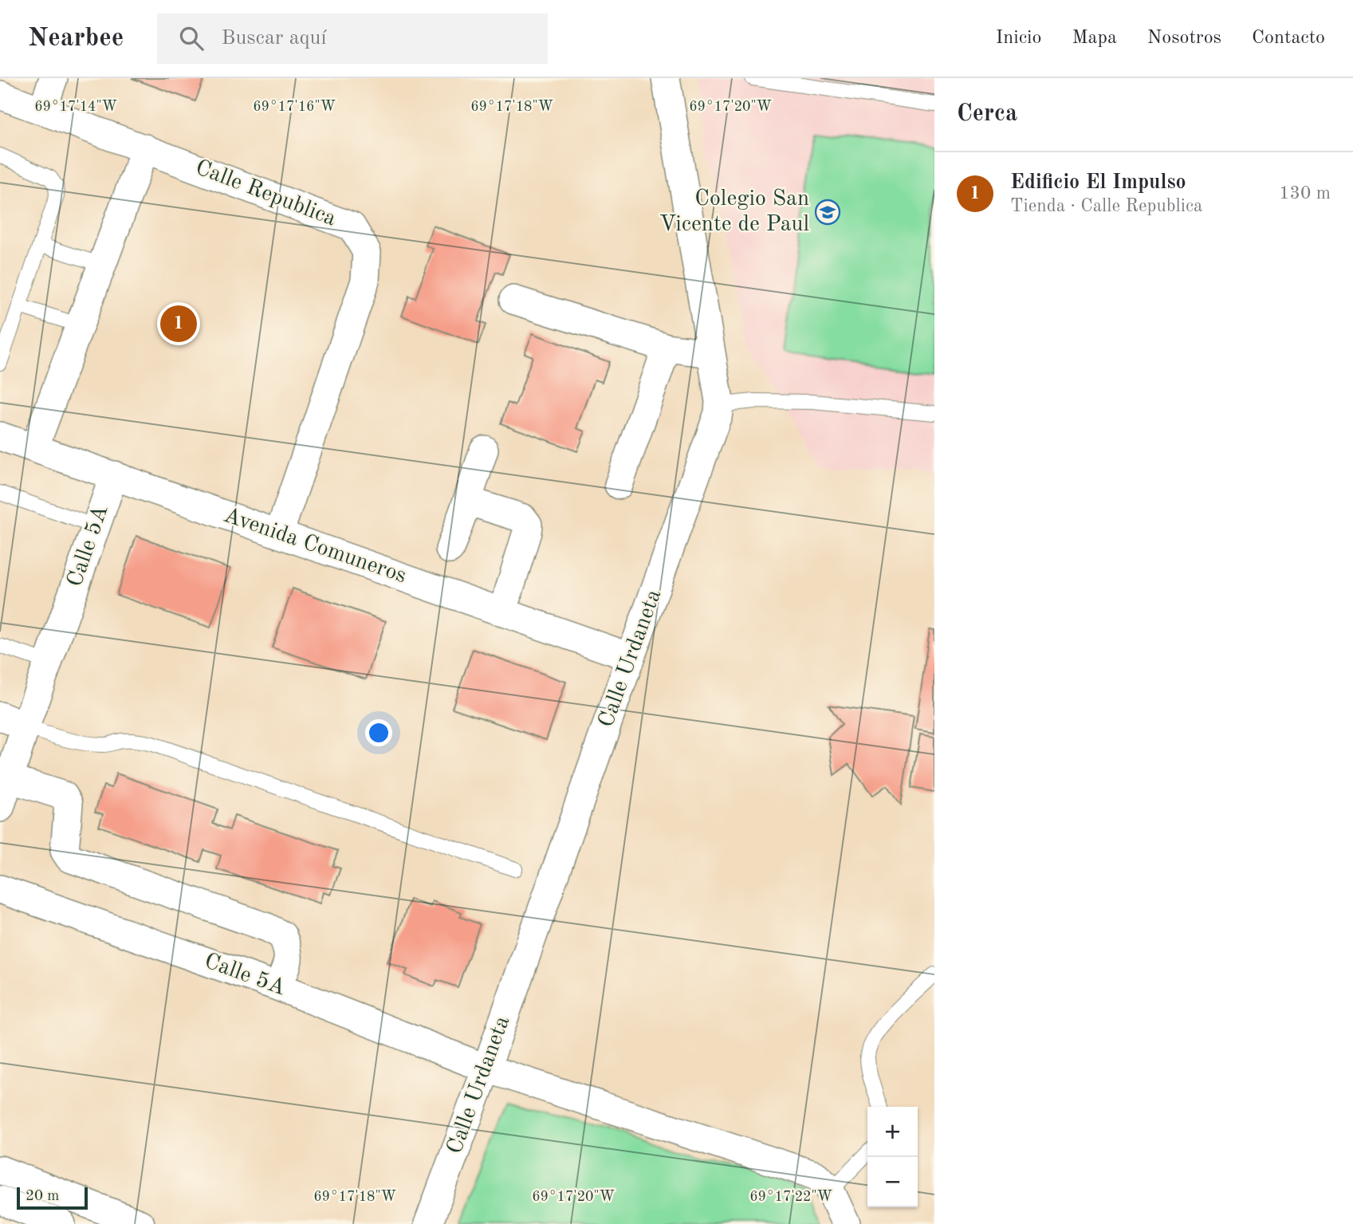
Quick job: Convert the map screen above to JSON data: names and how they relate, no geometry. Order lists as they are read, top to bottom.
{
  "streets": {
    "street": [
      "Calle Republica",
      "Calle 5A",
      "Avenida Comuneros",
      "Calle Urdaneta"
    ]
  },
  "crossings": [
    ["Calle Republica", "Avenida Comuneros"],
    ["Calle 5A", "Avenida Comuneros"],
    ["Calle 5A", "Calle Urdaneta"],
    ["Avenida Comuneros", "Calle Urdaneta"]
  ],
  "places": {
    "school or university": ["Colegio San Vicente de Paul"]
  },
  "scale_bar": "20 m",
  "page": {
    "header": "Nearbee",
    "search": "Buscar aquí",
    "nav": [
      "Inicio",
      "Mapa",
      "Nosotros",
      "Contacto"
    ],
    "heading": "Cerca",
    "list": [
      {
        "mark": "1",
        "name": "Edificio El Impulso",
        "note": "Tienda · Calle Republica",
        "value": "130 m"
      }
    ],
    "pins": "1",
    "map_buttons": ["+", "−"],
    "scale": "20 m"
  },
  "coordinates": [
    "69°17'14\"W",
    "69°17'16\"W",
    "69°17'18\"W",
    "69°17'20\"W",
    "69°17'22\"W"
  ]
}
